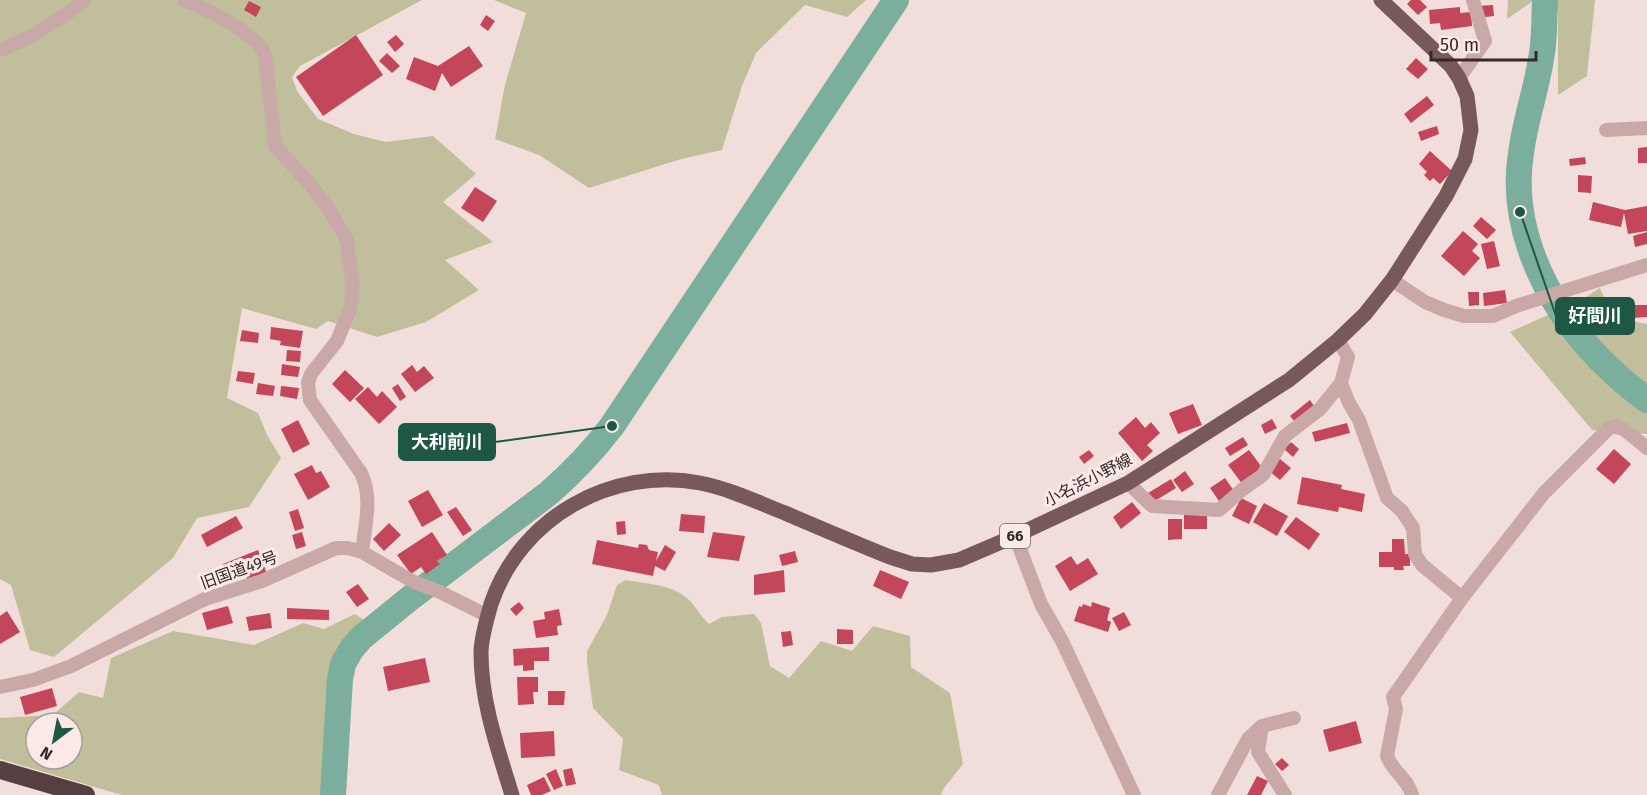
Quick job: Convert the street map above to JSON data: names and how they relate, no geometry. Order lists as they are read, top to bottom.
{
  "streets": {
    "main road": ["小名浜小野線", "66"],
    "street": ["旧国道49号"]
  },
  "crossings": [
    ["小名浜小野線", "旧国道49号"]
  ],
  "places": ["好間川", "大利前川"],
  "scale_bar": "50 m",
  "north": "bottom left"
}
